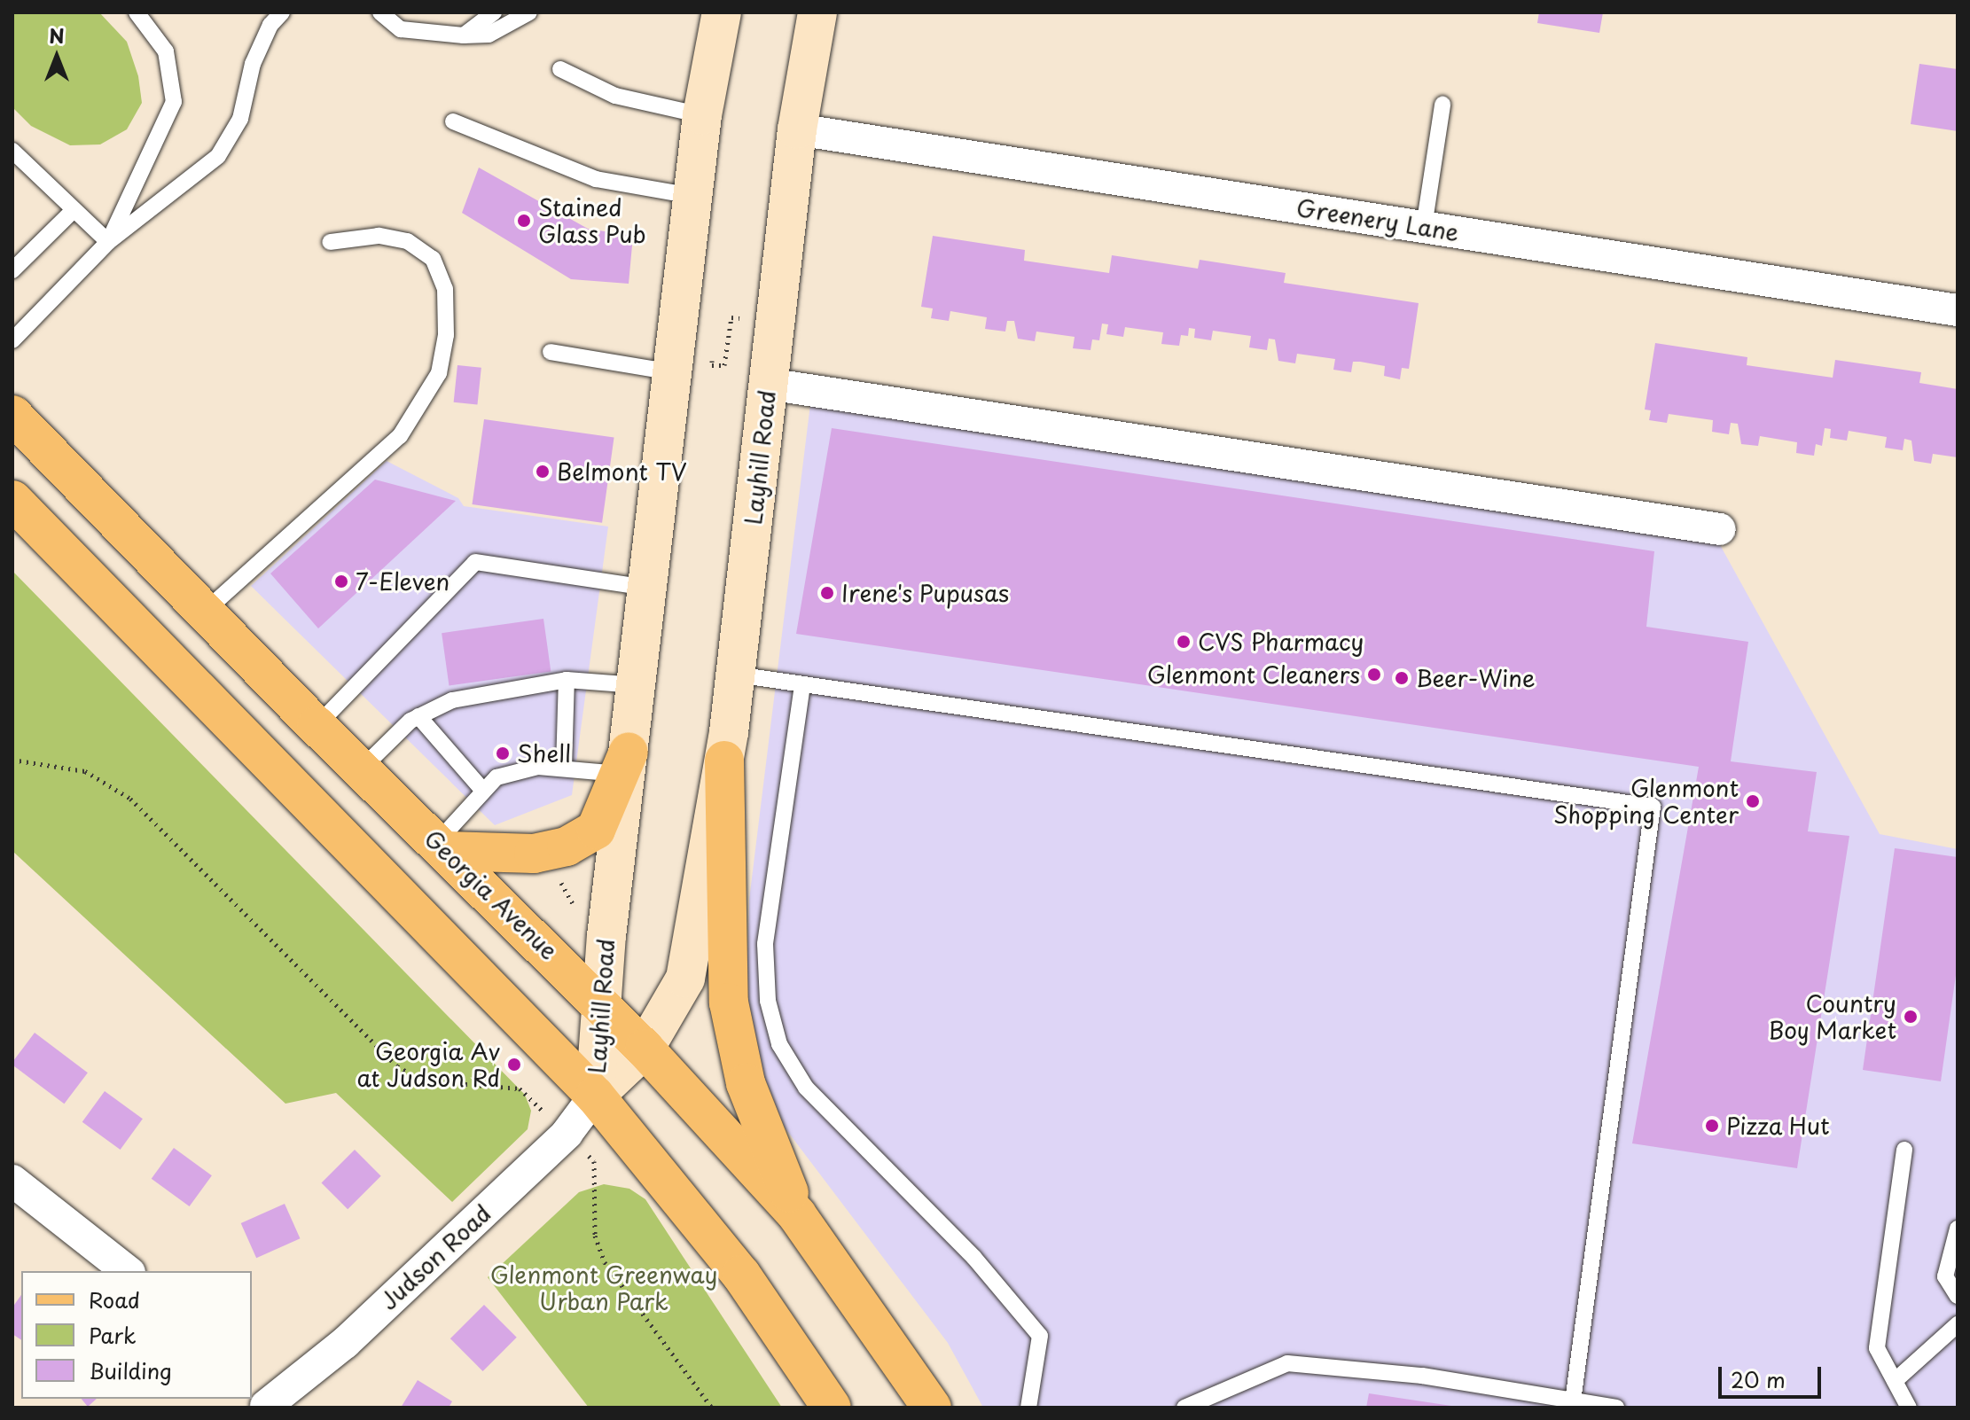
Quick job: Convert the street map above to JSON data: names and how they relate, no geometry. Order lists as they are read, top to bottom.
{
  "streets": {
    "main road": ["Layhill Road", "Georgia Avenue"],
    "street": ["Greenery Lane", "Judson Road"]
  },
  "crossings": [
    ["Greenery Lane", "Layhill Road"],
    ["Layhill Road", "Georgia Avenue"],
    ["Layhill Road", "Judson Road"]
  ],
  "parks": ["Glenmont Greenway Urban Park"],
  "places": [
    "Stained Glass Pub",
    "Belmont TV",
    "7-Eleven",
    "Irene's Pupusas",
    "CVS Pharmacy",
    "Glenmont Cleaners",
    "Beer-Wine",
    "Shell",
    "Glenmont Shopping Center",
    "Country Boy Market",
    "Georgia Av at Judson Rd",
    "Pizza Hut"
  ],
  "legend": ["Road", "Park", "Building"],
  "scale_bar": "20 m",
  "north": "top"
}
